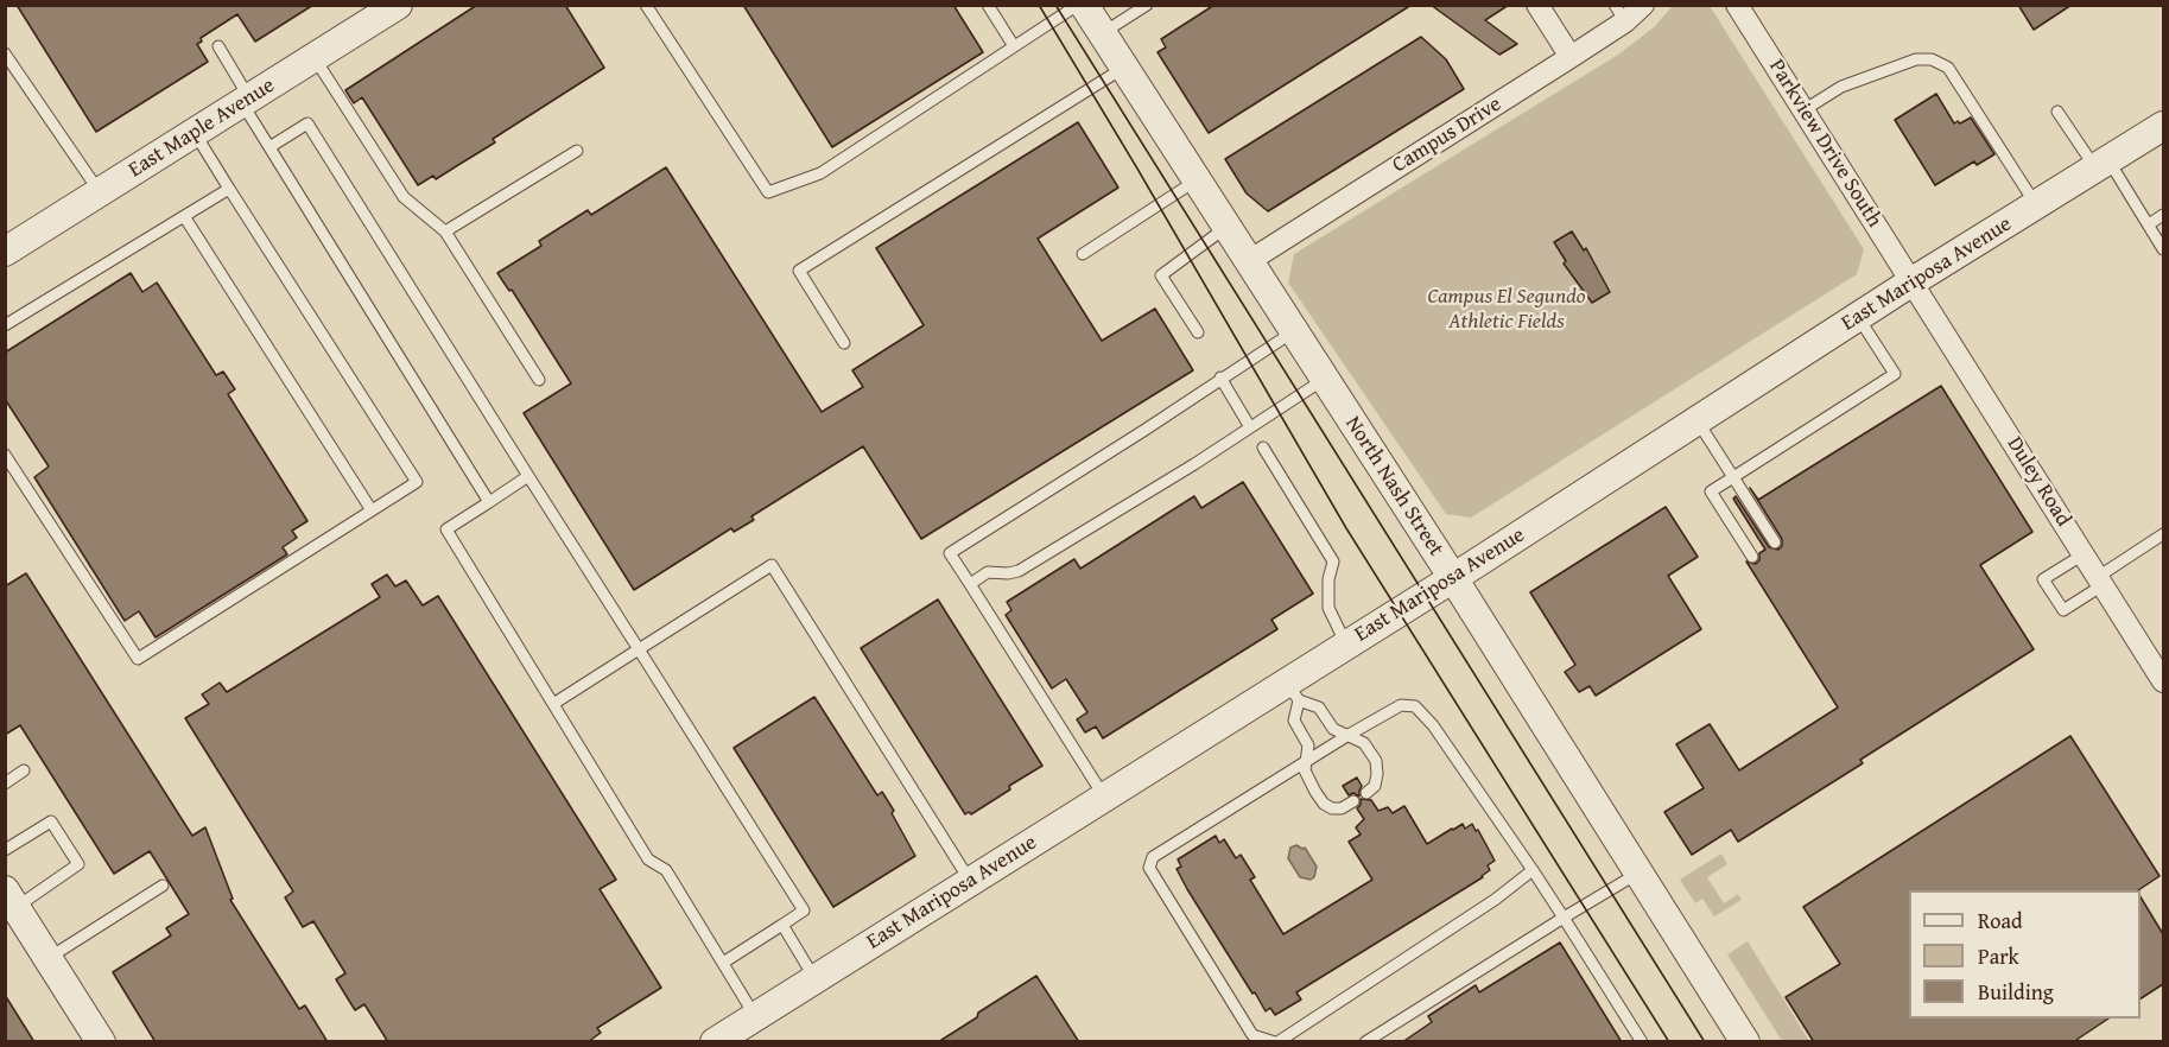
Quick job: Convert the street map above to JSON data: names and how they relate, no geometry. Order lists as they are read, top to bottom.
{
  "streets": {
    "street": [
      "East Maple Avenue",
      "Campus Drive",
      "Parkview Drive South",
      "East Mariposa Avenue",
      "Duley Road",
      "North Nash Street"
    ]
  },
  "crossings": [
    ["Campus Drive", "North Nash Street"],
    ["Parkview Drive South", "East Mariposa Avenue"],
    ["Parkview Drive South", "Duley Road"],
    ["East Mariposa Avenue", "Duley Road"],
    ["East Mariposa Avenue", "North Nash Street"]
  ],
  "parks": ["Campus El Segundo Athletic Fields"],
  "legend": ["Road", "Park", "Building"]
}
